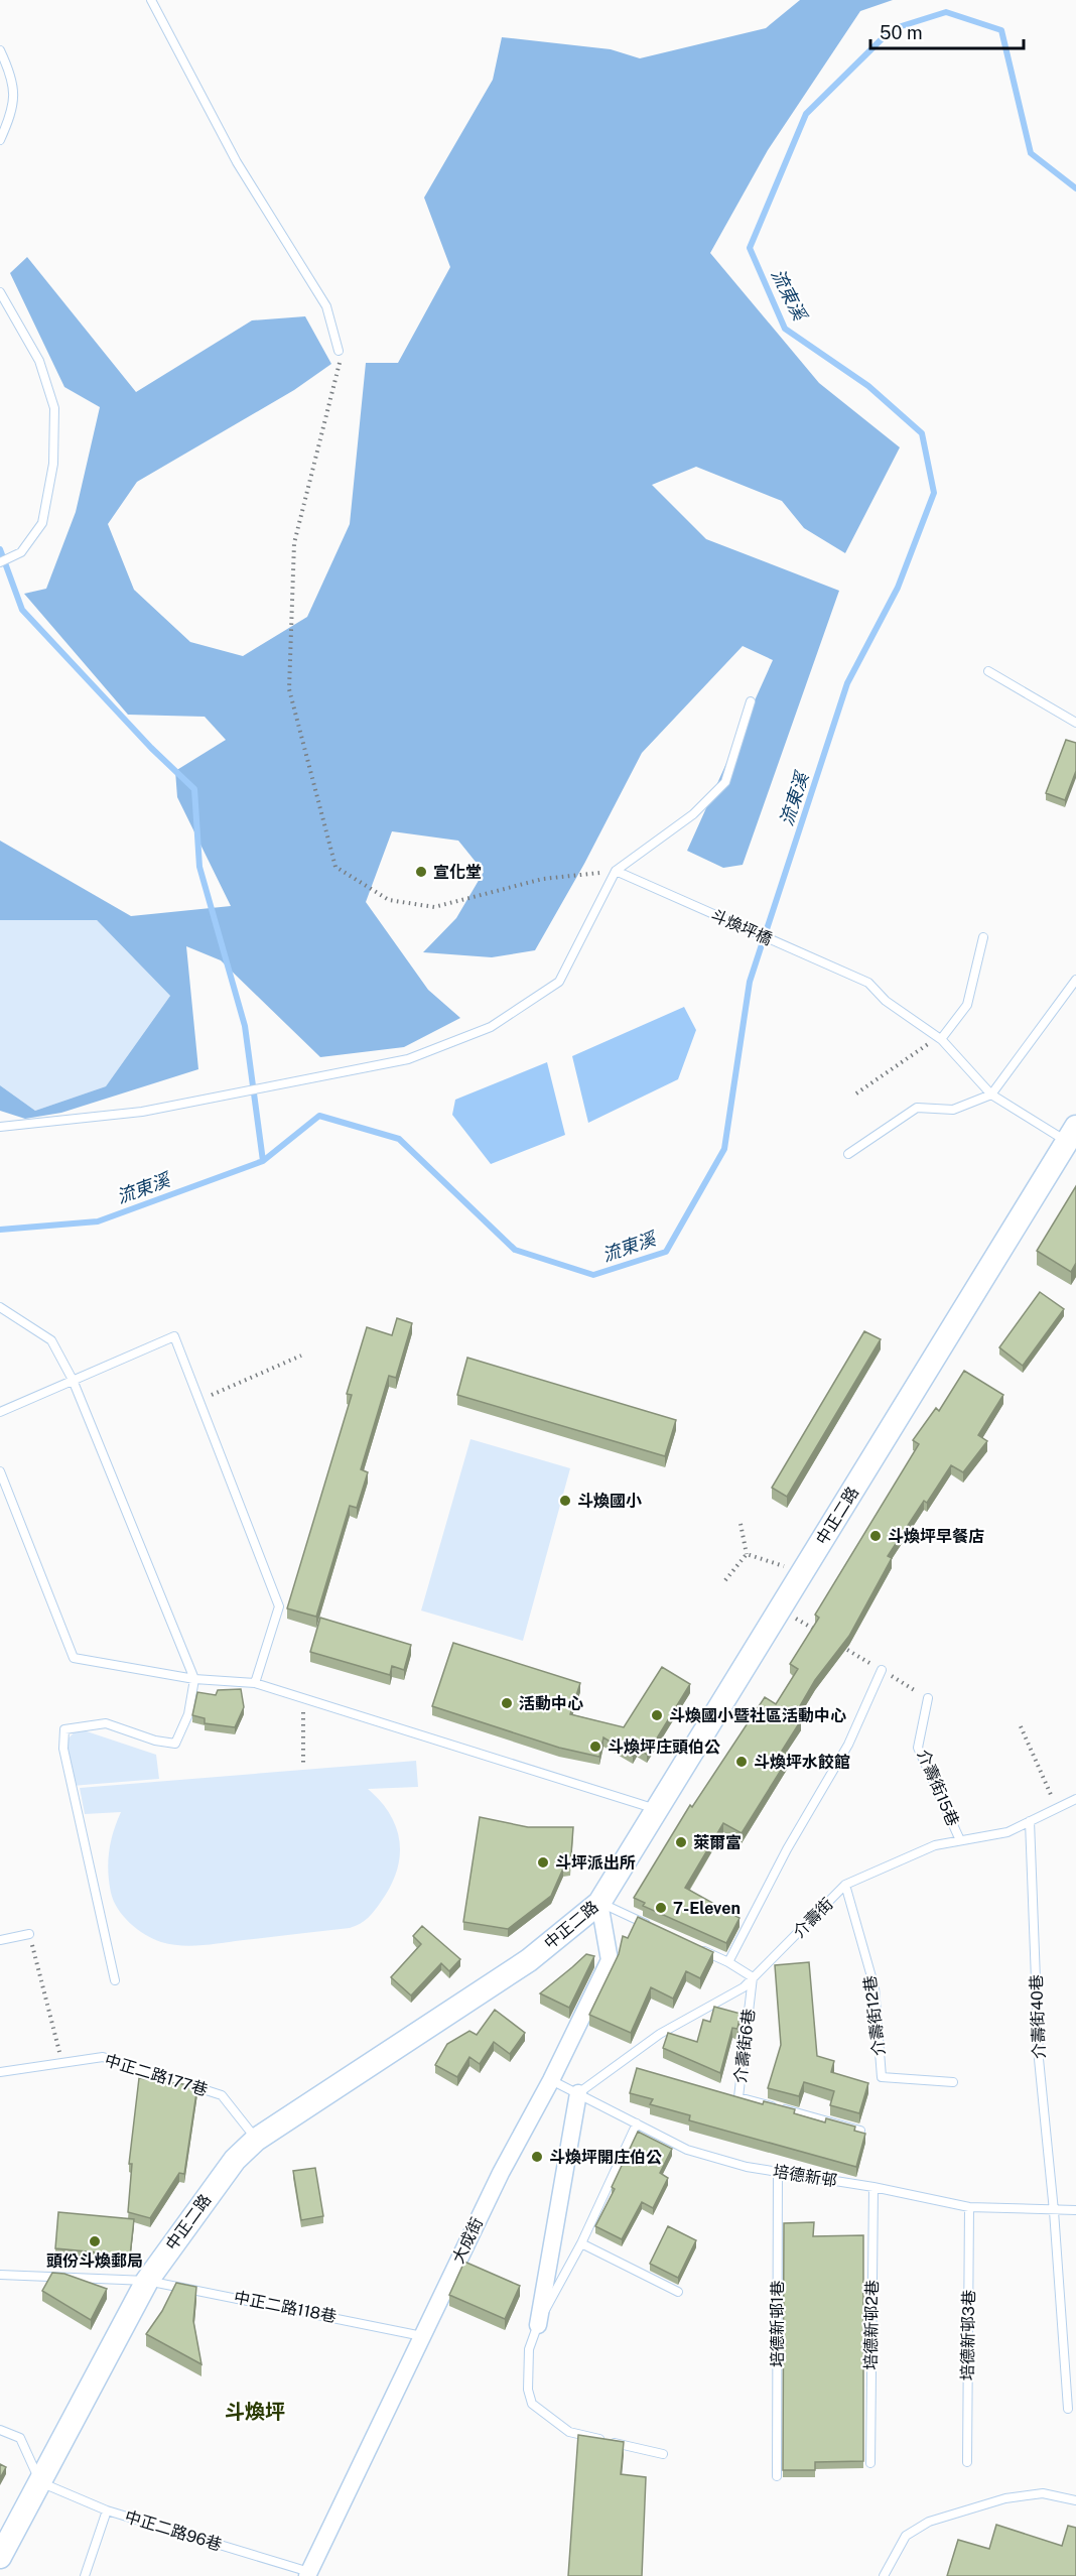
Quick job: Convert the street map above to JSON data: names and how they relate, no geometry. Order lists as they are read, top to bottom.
{
  "streets": {
    "main road": ["中正二路"],
    "street": ["大成街"],
    "lane": [
      "斗煥坪橋",
      "介壽街15巷",
      "介壽街",
      "介壽街12巷",
      "介壽街40巷",
      "介壽街6巷",
      "中正二路177巷",
      "培德新邨",
      "中正二路118巷",
      "培德新邨1巷",
      "培德新邨2巷",
      "培德新邨3巷",
      "中正二路96巷"
    ]
  },
  "crossings": [
    ["中正二路", "中正二路177巷"],
    ["中正二路", "大成街"],
    ["中正二路", "中正二路118巷"],
    ["中正二路", "中正二路96巷"],
    ["介壽街15巷", "介壽街"],
    ["介壽街", "介壽街12巷"],
    ["介壽街", "介壽街40巷"],
    ["介壽街", "介壽街6巷"],
    ["介壽街", "培德新邨"],
    ["介壽街40巷", "培德新邨"],
    ["培德新邨", "大成街"],
    ["培德新邨", "培德新邨1巷"],
    ["培德新邨", "培德新邨2巷"],
    ["培德新邨", "培德新邨3巷"],
    ["大成街", "中正二路118巷"],
    ["大成街", "中正二路96巷"]
  ],
  "districts": ["斗煥坪"],
  "water": ["流東溪"],
  "places": [
    "宣化堂",
    "斗煥國小",
    "斗煥坪早餐店",
    "活動中心",
    "斗煥國小暨社區活動中心",
    "斗煥坪庄頭伯公",
    "斗煥坪水餃館",
    "萊爾富",
    "斗坪派出所",
    "7-Eleven",
    "斗煥坪開庄伯公",
    "頭份斗煥郵局"
  ],
  "scale_bar": "50 m"
}
